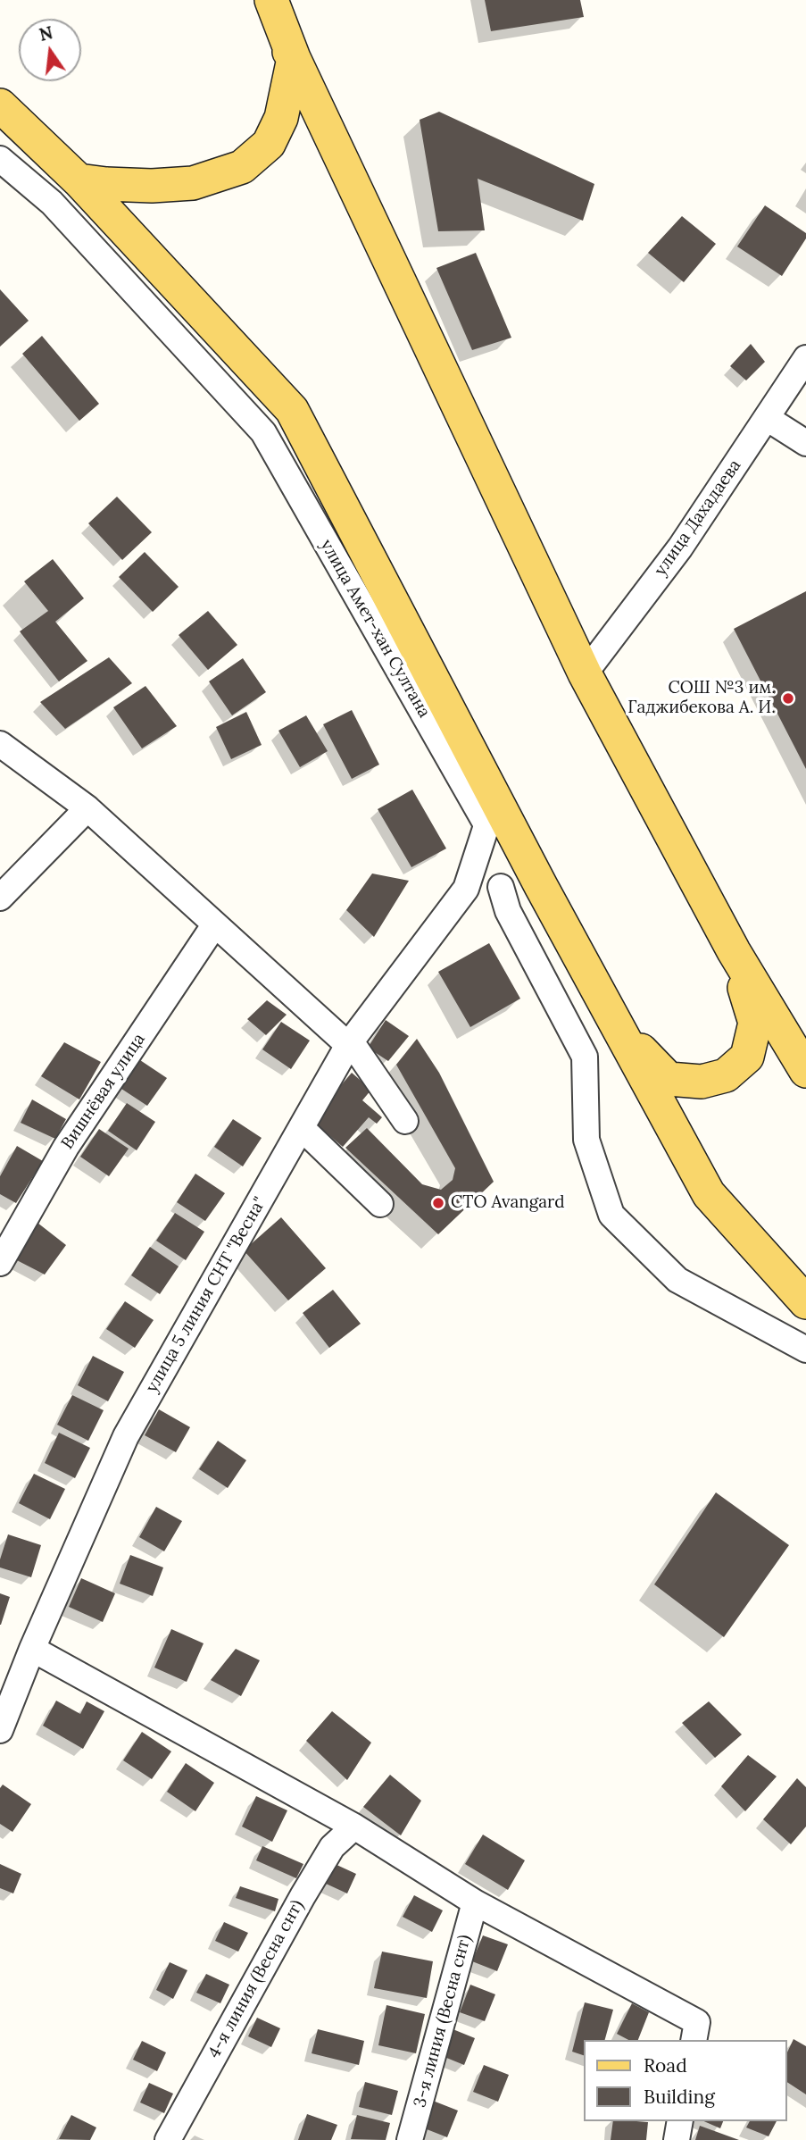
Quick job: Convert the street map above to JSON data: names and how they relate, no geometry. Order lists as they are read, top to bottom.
{
  "streets": {
    "street": [
      "улица Дахадаева",
      "улица Амет-хан Султана",
      "Вишнёвая улица",
      "улица 5 линия СНТ \"Весна\"",
      "4-я линия (Весна снт)",
      "3-я линия (Весна снт)"
    ]
  },
  "crossings": [
    ["улица Амет-хан Султана", "улица 5 линия СНТ \"Весна\""]
  ],
  "places": ["СОШ №3 им. Гаджибекова А. И.", "СТО Avangard"],
  "legend": ["Road", "Building"],
  "north": "top"
}
